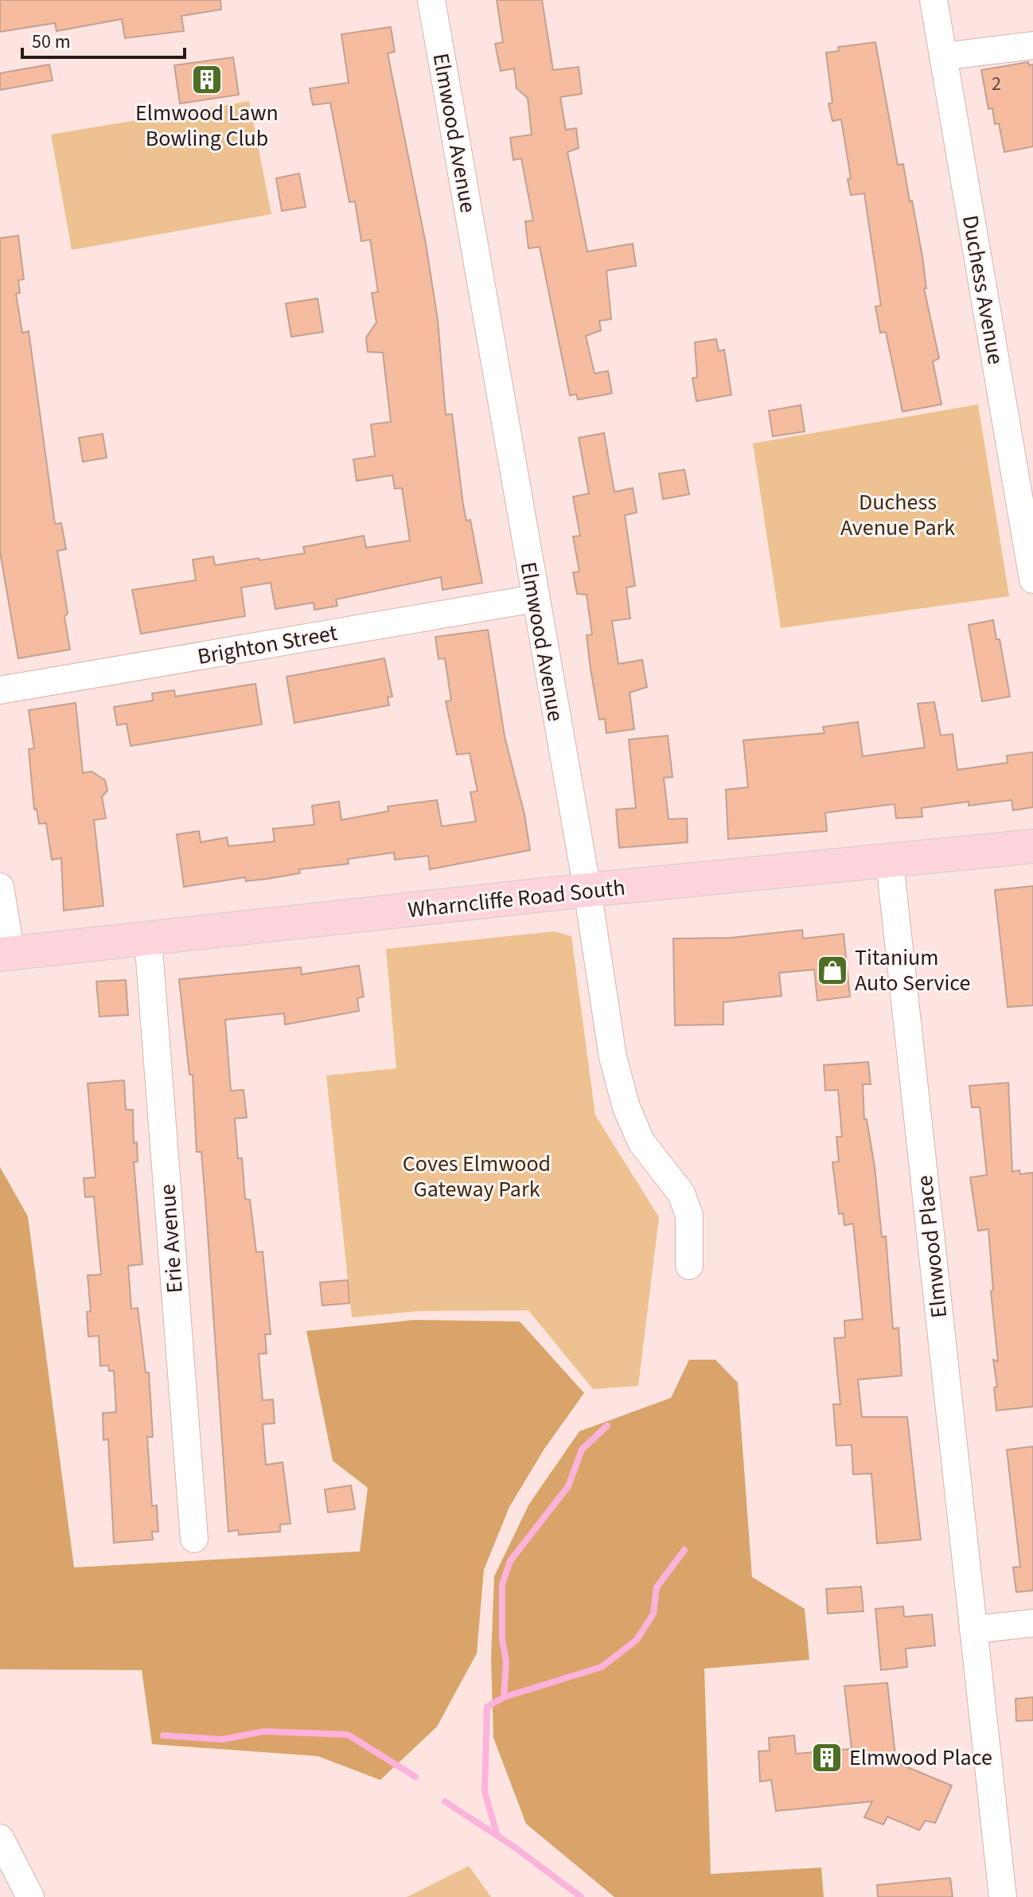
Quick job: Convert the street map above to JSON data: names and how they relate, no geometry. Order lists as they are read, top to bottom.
{
  "streets": {
    "main road": ["Wharncliffe Road South"],
    "street": [
      "Elmwood Avenue",
      "Duchess Avenue",
      "Brighton Street",
      "Erie Avenue",
      "Elmwood Place"
    ]
  },
  "crossings": [
    ["Elmwood Avenue", "Brighton Street"],
    ["Elmwood Avenue", "Wharncliffe Road South"],
    ["Wharncliffe Road South", "Erie Avenue"],
    ["Wharncliffe Road South", "Elmwood Place"]
  ],
  "parks": ["Duchess Avenue Park", "Coves Elmwood Gateway Park"],
  "places": {
    "building": ["Elmwood Lawn Bowling Club", "Elmwood Place"],
    "shop": ["Titanium Auto Service"]
  },
  "house_numbers": ["2"],
  "scale_bar": "50 m"
}
